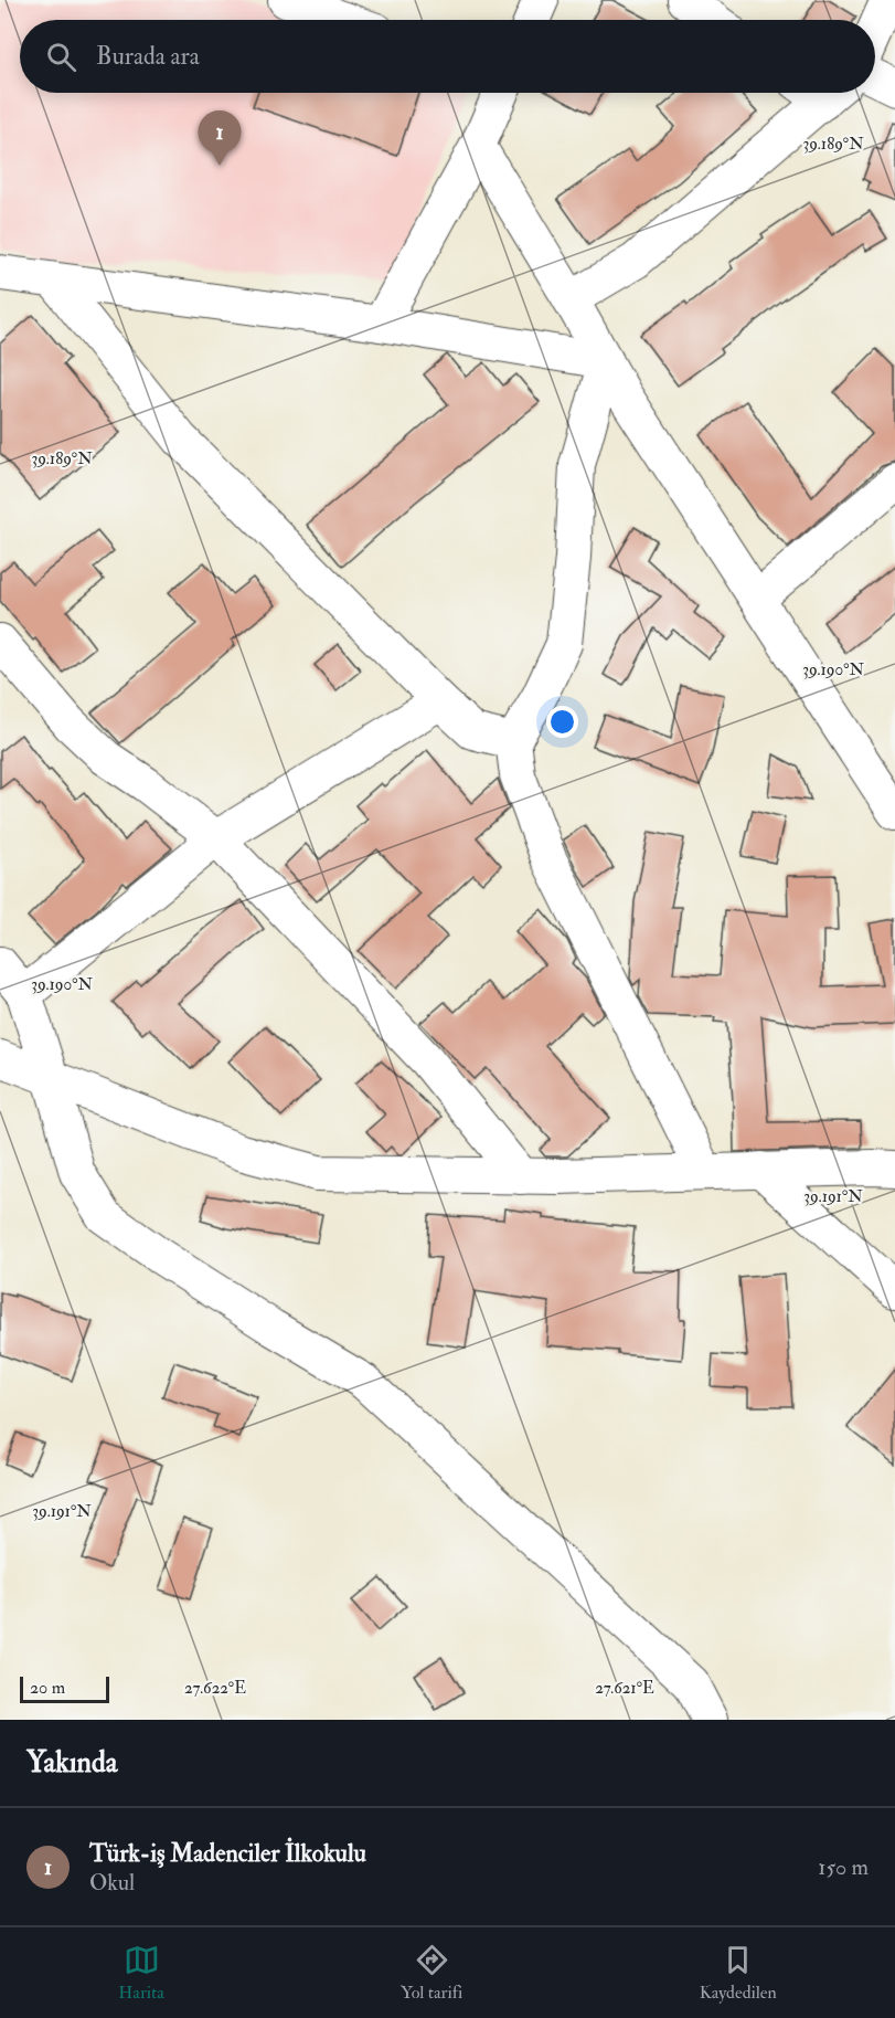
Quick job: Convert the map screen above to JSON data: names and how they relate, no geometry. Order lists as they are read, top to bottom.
{
  "scale_bar": "20 m",
  "page": {
    "search": "Burada ara",
    "pins": "1",
    "scale": "20 m",
    "heading": "Yakında",
    "list": [
      {
        "mark": "1",
        "name": "Türk-iş Madenciler İlkokulu",
        "note": "Okul",
        "value": "150 m"
      }
    ],
    "nav": ["Harita", "Yol tarifi", "Kaydedilen"]
  },
  "coordinates": [
    "39.189°N",
    "39.190°N",
    "39.191°N",
    "27.622°E",
    "27.621°E"
  ]
}
